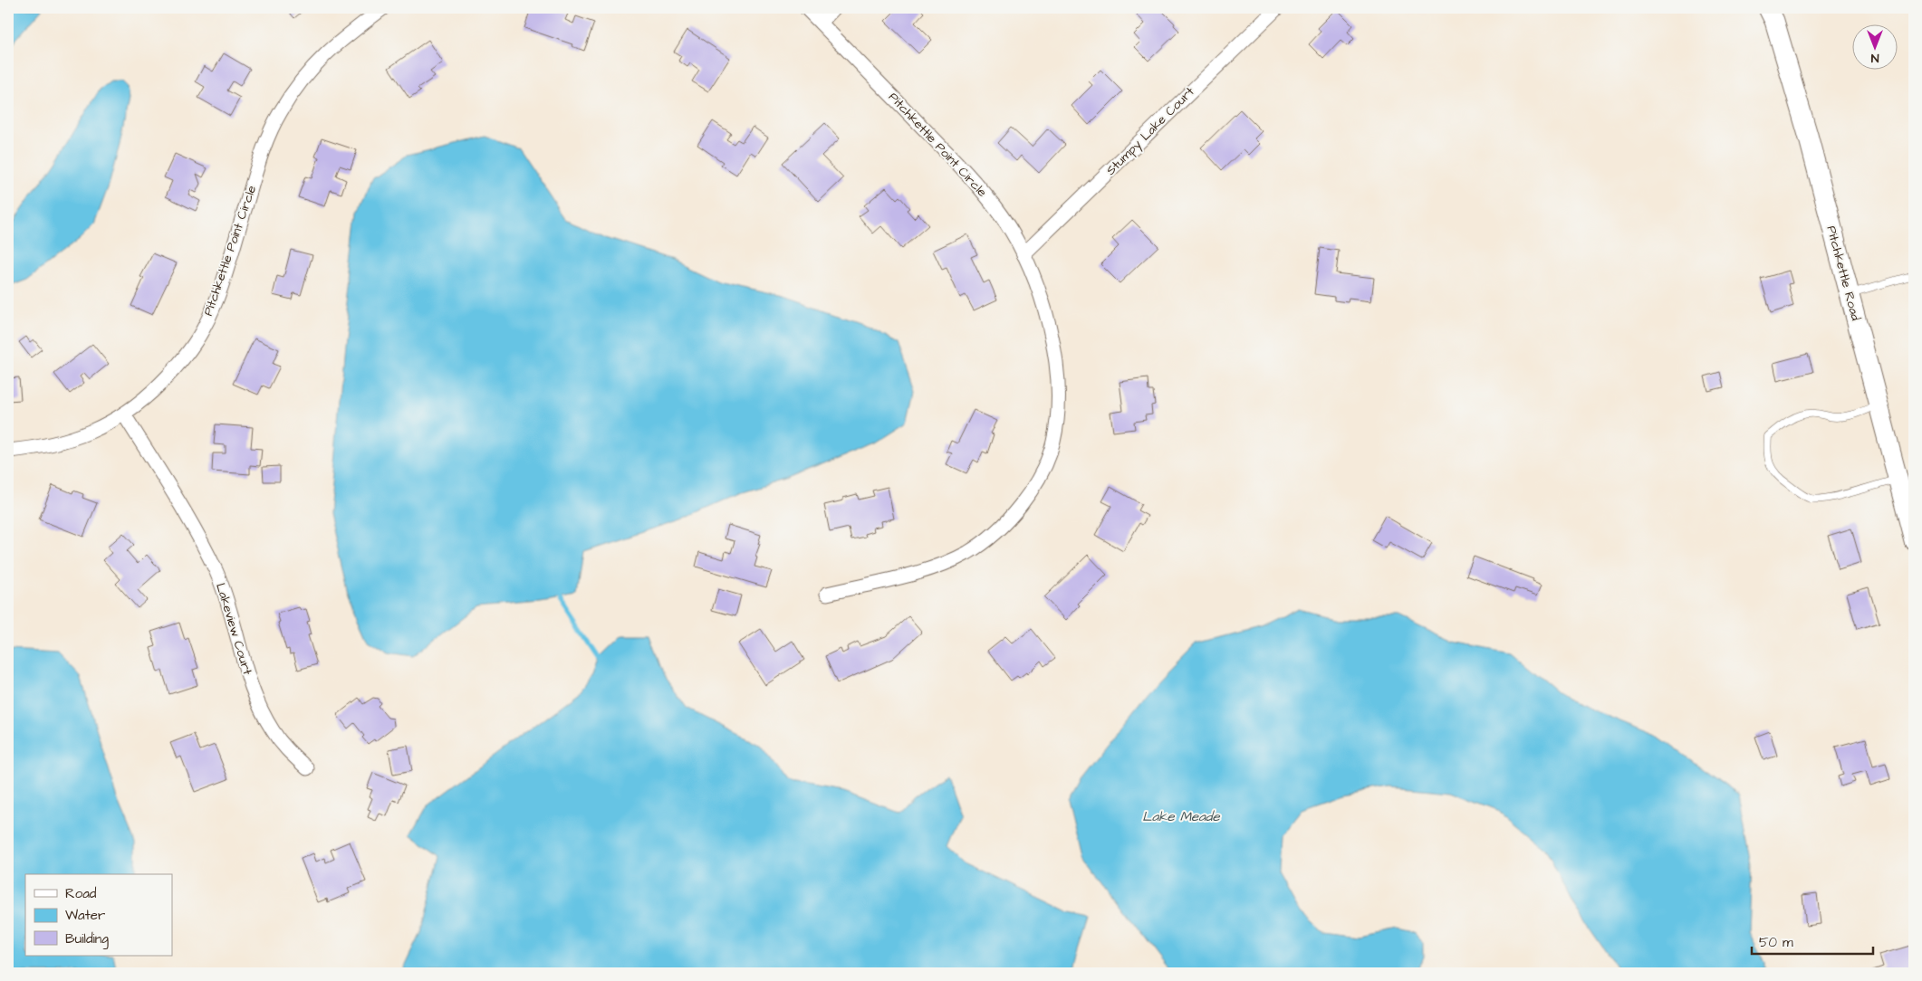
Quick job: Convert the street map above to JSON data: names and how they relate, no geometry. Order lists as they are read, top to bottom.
{
  "streets": {
    "main road": ["Pitchkettle Road"],
    "street": ["Stumpy Lake Court", "Pitchkettle Point Circle", "Lakeview Court"]
  },
  "crossings": [
    ["Stumpy Lake Court", "Pitchkettle Point Circle"],
    ["Pitchkettle Point Circle", "Lakeview Court"]
  ],
  "water": ["Lake Meade"],
  "legend": ["Road", "Water", "Building"],
  "scale_bar": "50 m",
  "north": "bottom"
}
